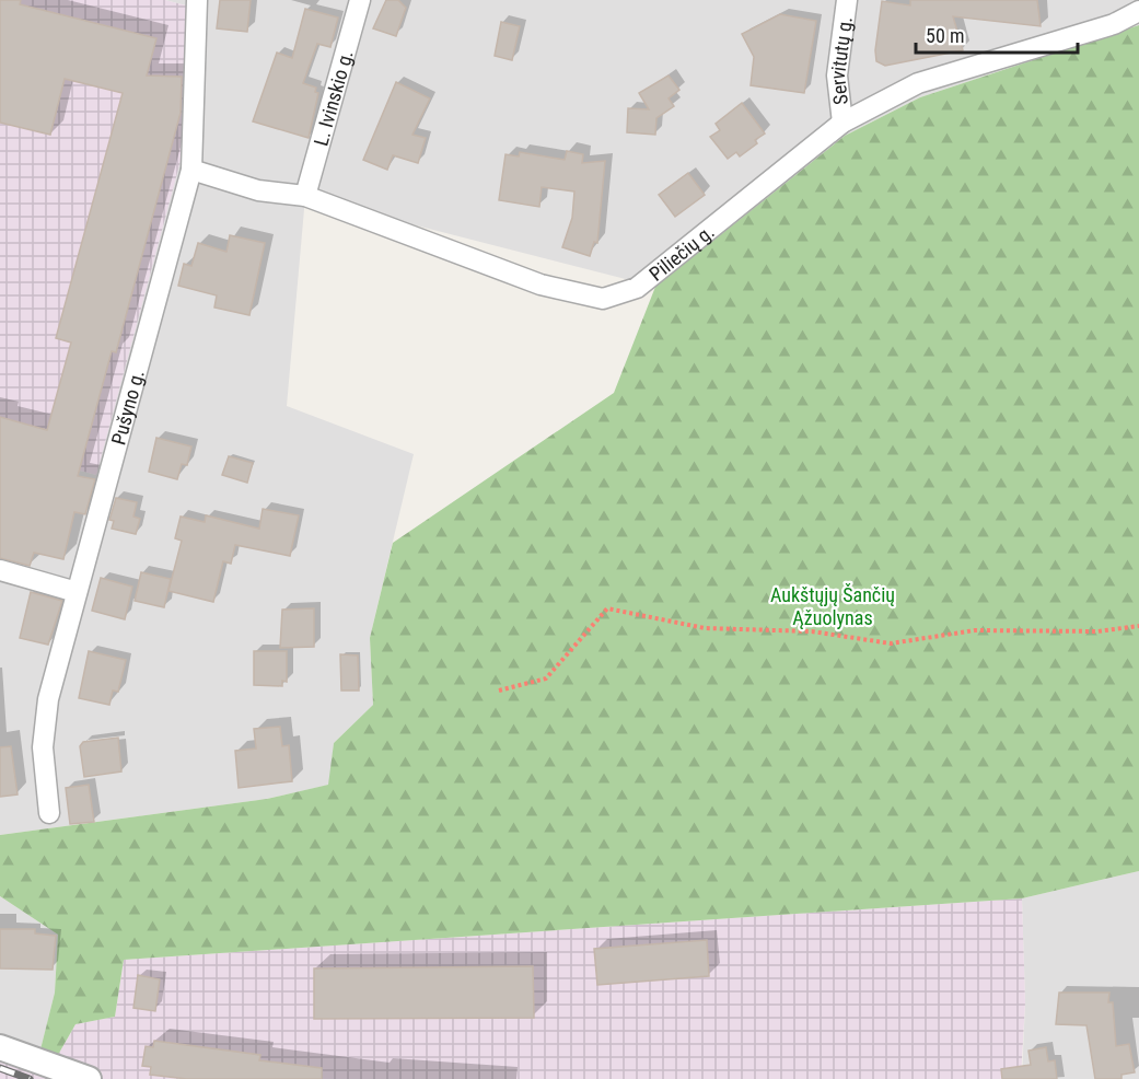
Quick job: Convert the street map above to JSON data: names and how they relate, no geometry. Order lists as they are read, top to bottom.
{
  "streets": {
    "street": [
      "Servitutų g.",
      "L. Ivinskio g.",
      "Piliečių g.",
      "Pušyno g."
    ]
  },
  "crossings": [
    ["Servitutų g.", "Piliečių g."],
    ["L. Ivinskio g.", "Piliečių g."],
    ["Piliečių g.", "Pušyno g."]
  ],
  "parks": ["Aukštųjų Šančių Ąžuolynas"],
  "scale_bar": "50 m"
}
